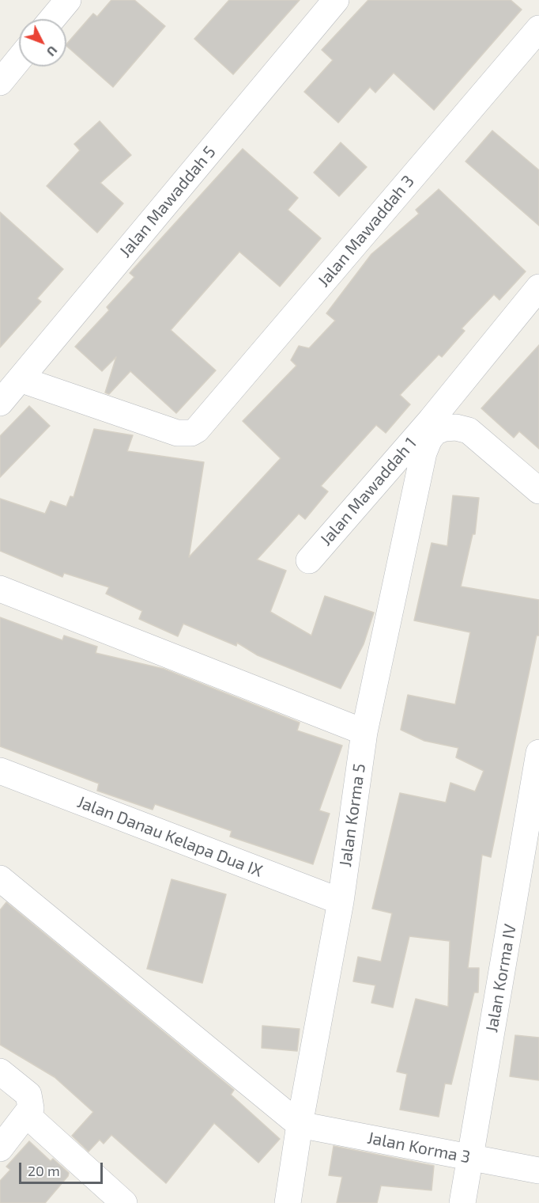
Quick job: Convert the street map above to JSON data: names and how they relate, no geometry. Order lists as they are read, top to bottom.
{
  "streets": {
    "street": [
      "Jalan Mawaddah 5",
      "Jalan Mawaddah 3",
      "Jalan Mawaddah 1",
      "Jalan Korma 5",
      "Jalan Danau Kelapa Dua IX",
      "Jalan Korma IV",
      "Jalan Korma 3"
    ]
  },
  "crossings": [
    ["Jalan Mawaddah 5", "Jalan Mawaddah 3"],
    ["Jalan Mawaddah 1", "Jalan Korma 5"],
    ["Jalan Korma 5", "Jalan Danau Kelapa Dua IX"],
    ["Jalan Korma 5", "Jalan Korma 3"],
    ["Jalan Korma IV", "Jalan Korma 3"]
  ],
  "scale_bar": "20 m",
  "north": "bottom right"
}
